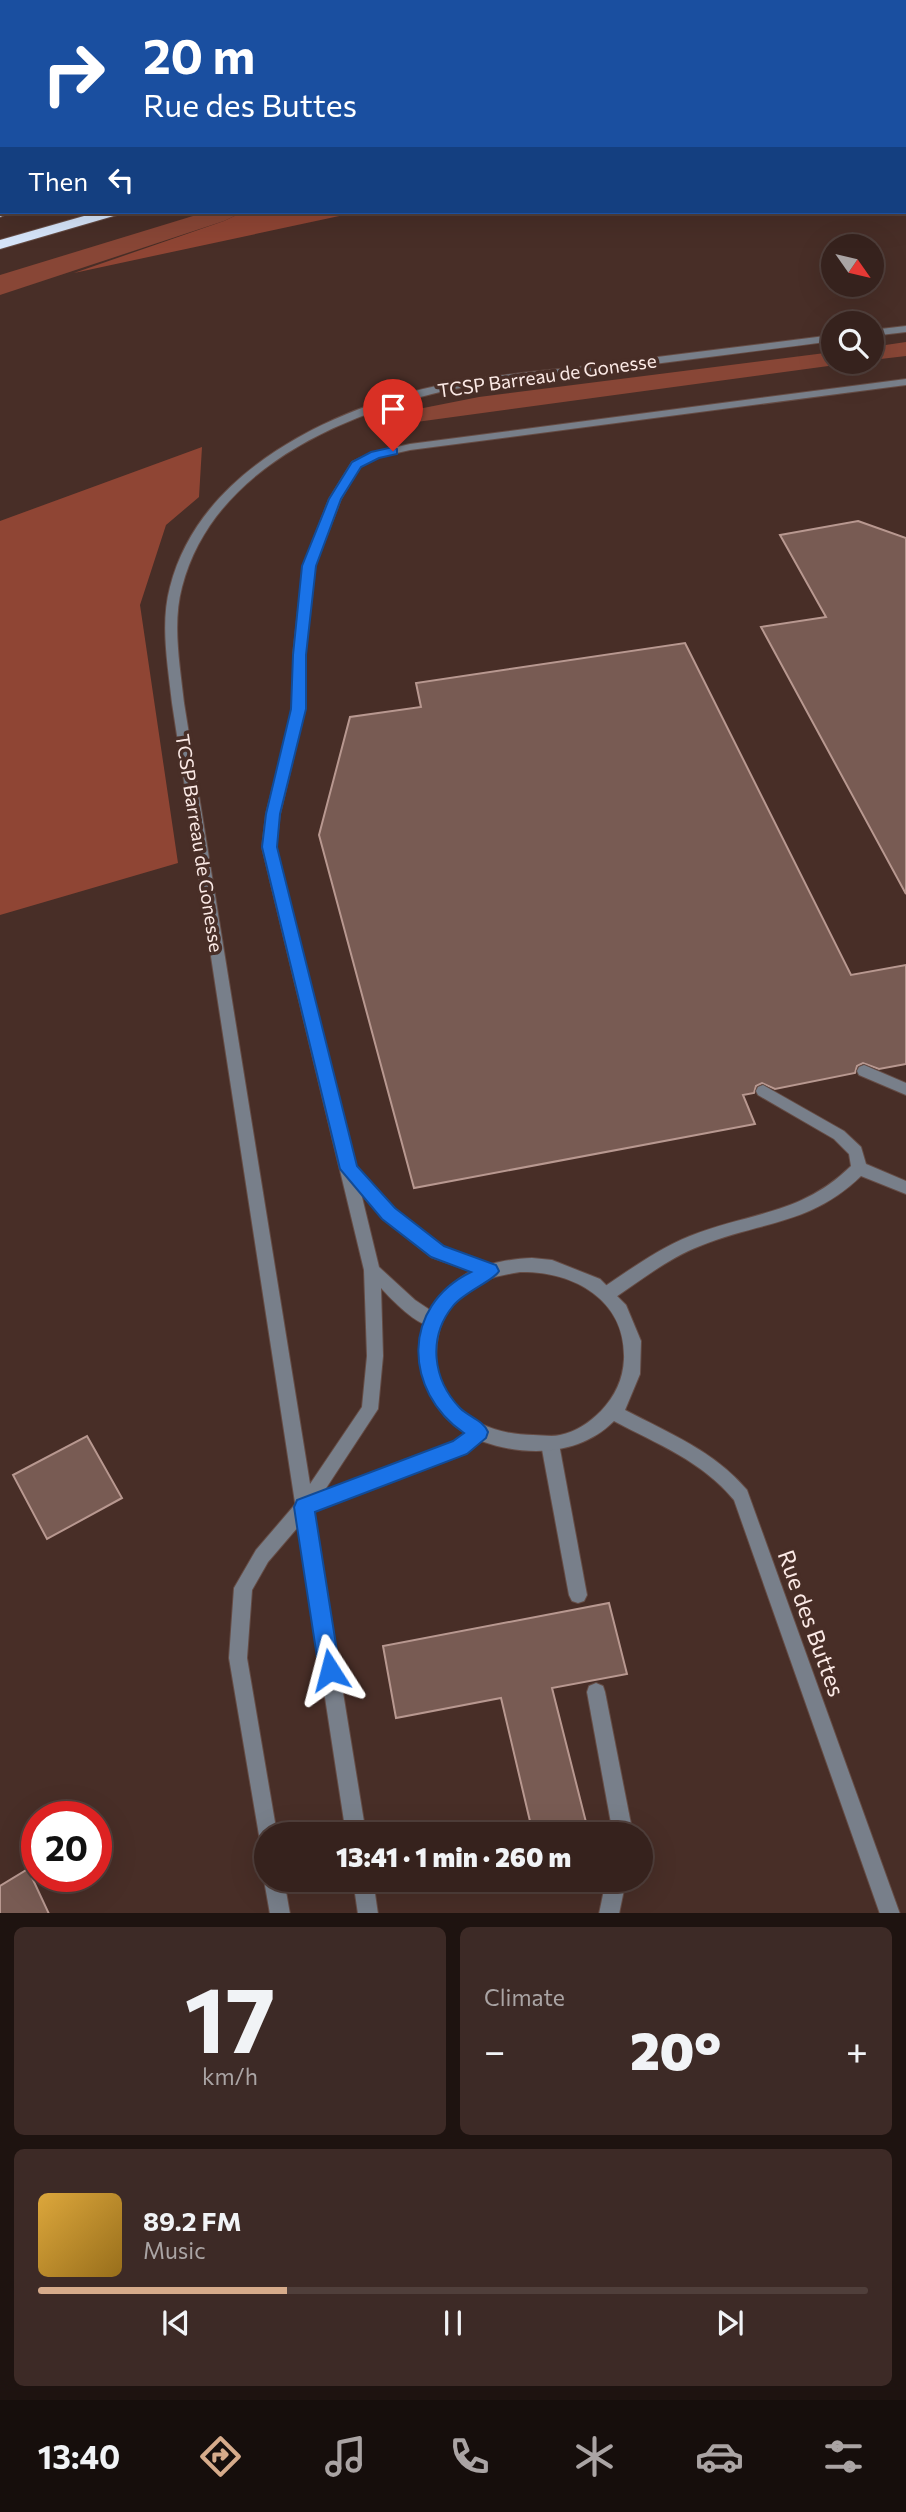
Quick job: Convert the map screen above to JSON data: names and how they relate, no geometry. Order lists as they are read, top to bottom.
{
  "streets": {
    "street": ["TCSP Barreau de Gonesse", "Rue des Buttes"]
  },
  "north": "bottom right",
  "page": {
    "turn": ["20 m", "Rue des Buttes"],
    "then": "Then",
    "limit": "20",
    "trip": "13:41 · 1 min · 260 m",
    "tile": [
      ["17", "km/h"],
      "Climate"
    ],
    "heat": ["−", "20°", "+"],
    "song": ["89.2 FM", "Music"],
    "tabs": "13:40"
  }
}
